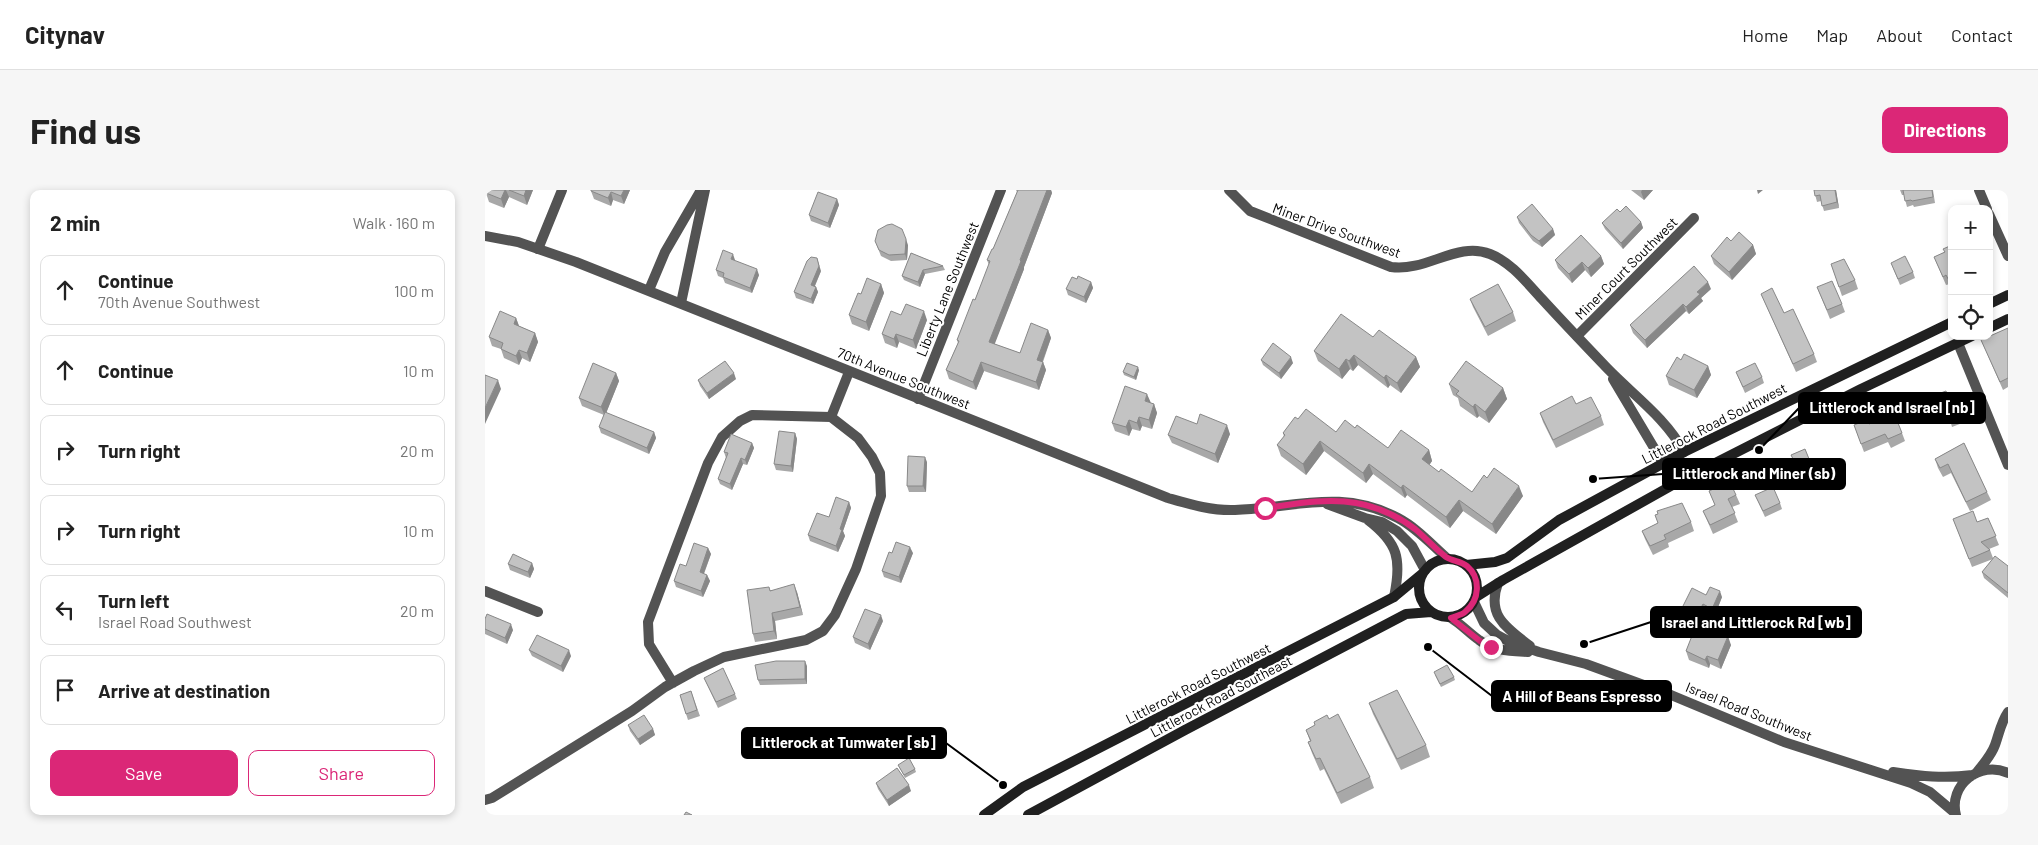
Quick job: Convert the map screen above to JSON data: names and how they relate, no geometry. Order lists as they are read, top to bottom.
{
  "streets": {
    "main road": ["Littlerock Road Southwest", "Littlerock Road Southeast"],
    "street": [
      "Miner Drive Southwest",
      "Miner Court Southwest",
      "Liberty Lane Southwest",
      "70th Avenue Southwest",
      "Israel Road Southwest"
    ]
  },
  "crossings": [
    ["Miner Drive Southwest", "Miner Court Southwest"],
    ["Miner Drive Southwest", "Littlerock Road Southwest"],
    ["Liberty Lane Southwest", "70th Avenue Southwest"],
    ["70th Avenue Southwest", "Littlerock Road Southwest"],
    ["70th Avenue Southwest", "Littlerock Road Southeast"],
    ["70th Avenue Southwest", "Israel Road Southwest"],
    ["Littlerock Road Southwest", "Littlerock Road Southeast"],
    ["Littlerock Road Southwest", "Israel Road Southwest"],
    ["Littlerock Road Southeast", "Israel Road Southwest"]
  ],
  "places": [
    "Littlerock and Israel [nb]",
    "Littlerock and Miner (sb)",
    "Israel and Littlerock Rd [wb]",
    "A Hill of Beans Espresso",
    "Littlerock at Tumwater [sb]"
  ],
  "page": {
    "header": "Citynav",
    "nav": [
      "Home",
      "Map",
      "About",
      "Contact"
    ],
    "buttons": [
      "Directions",
      ["Save", "Share"]
    ],
    "title": "Find us",
    "heading": ["2 min", "Walk · 160 m"],
    "map_buttons": ["+", "−"],
    "list": [
      ["Continue", "70th Avenue Southwest", "100 m"],
      ["Continue", "10 m"],
      ["Turn right", "20 m"],
      ["Turn right", "10 m"],
      ["Turn left", "Israel Road Southwest", "20 m"],
      "Arrive at destination"
    ]
  }
}
